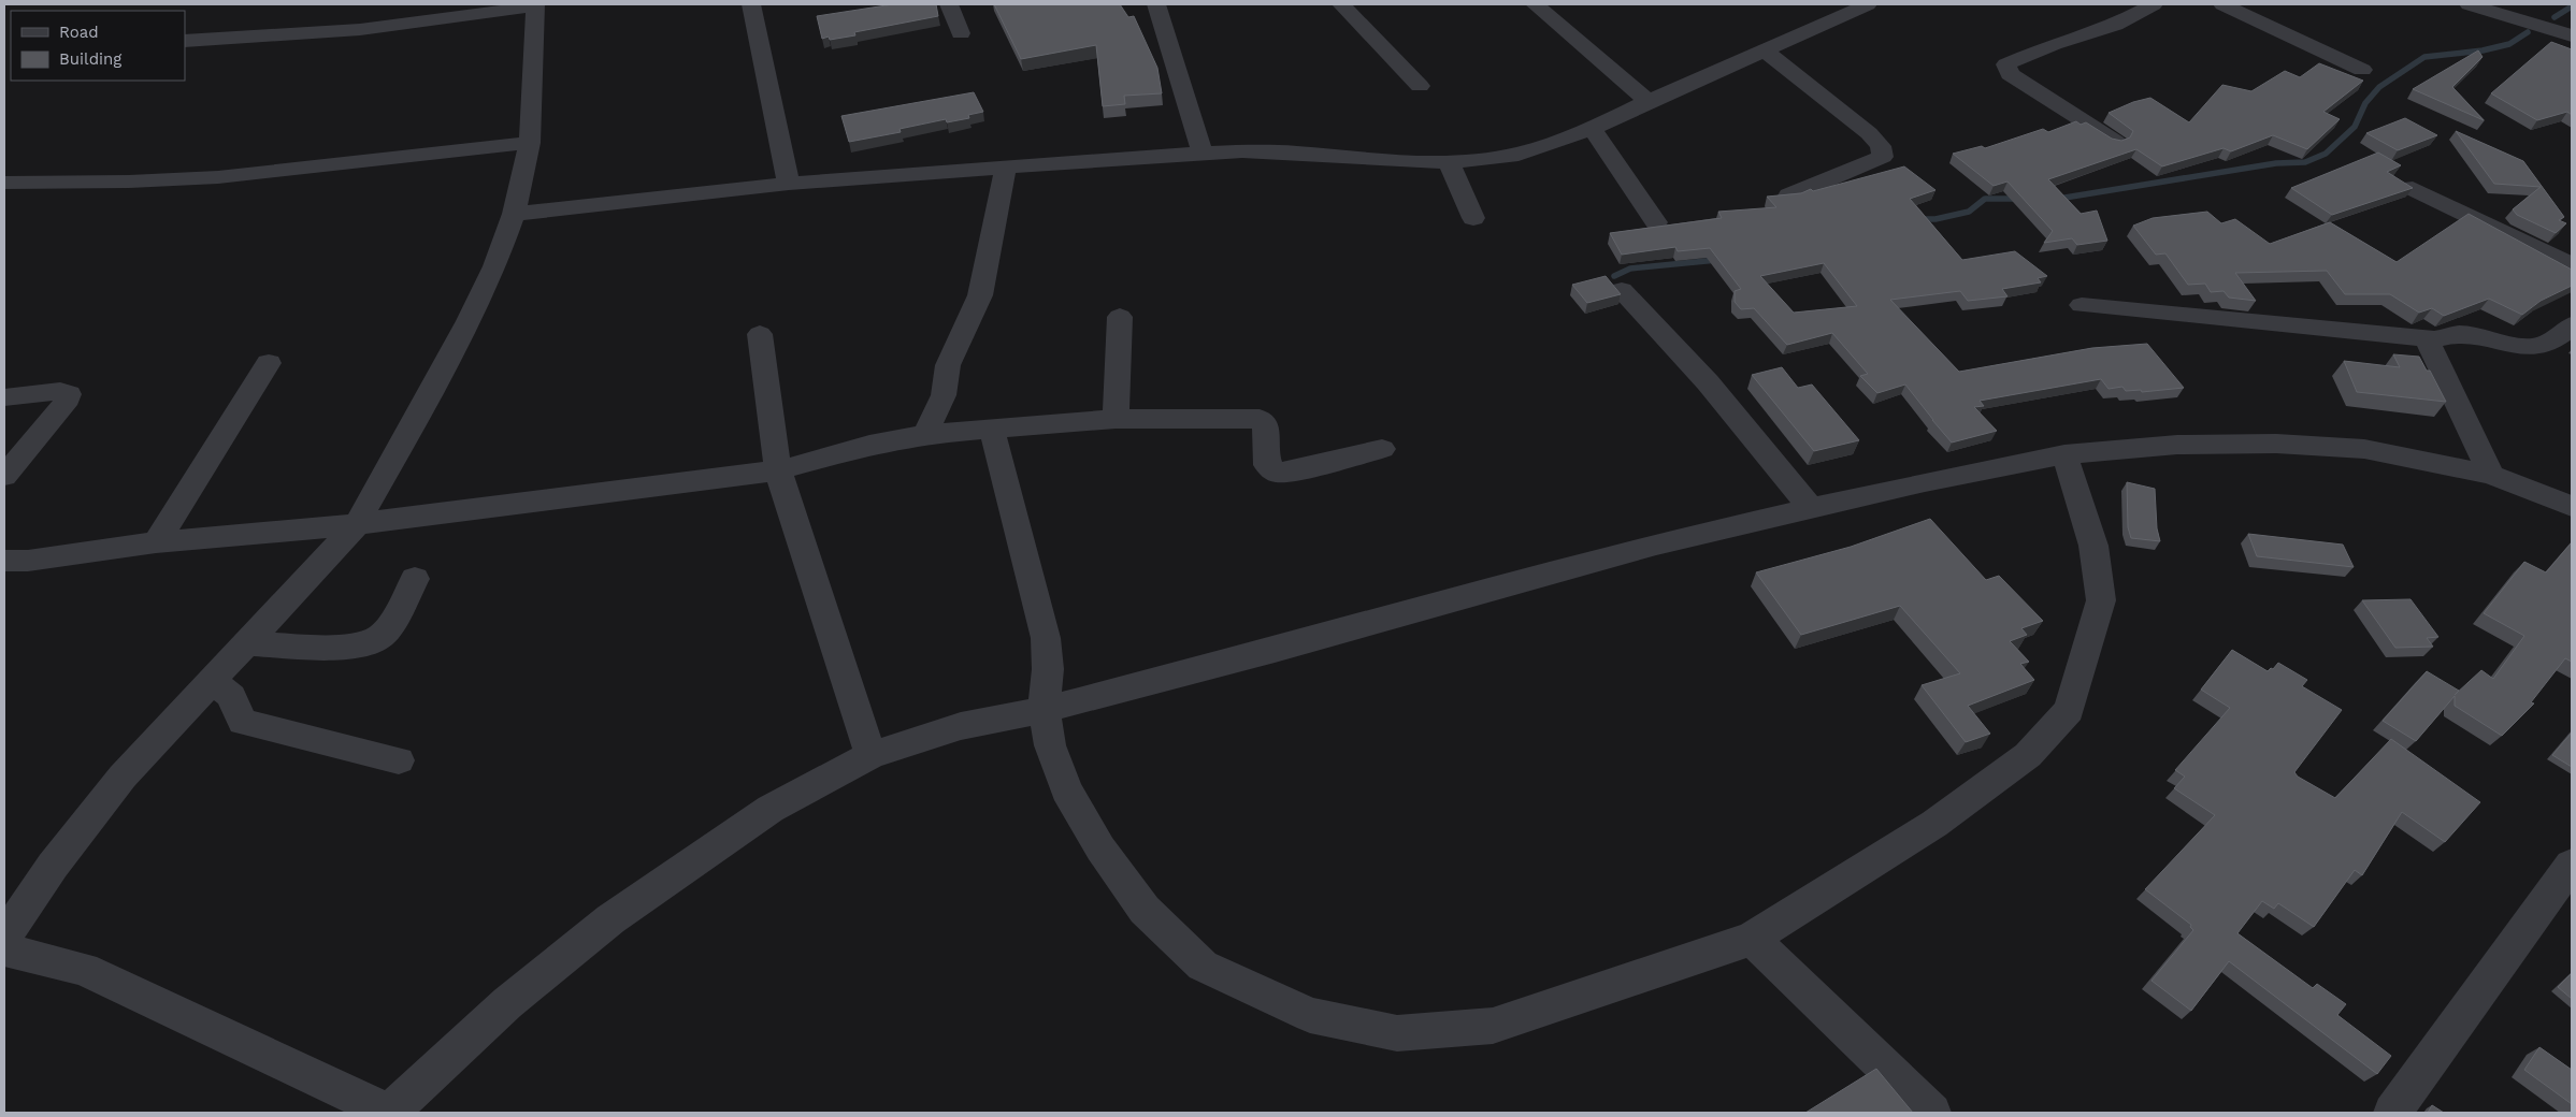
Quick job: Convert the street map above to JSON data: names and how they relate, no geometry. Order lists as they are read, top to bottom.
{
  "legend": ["Road", "Building"]
}
